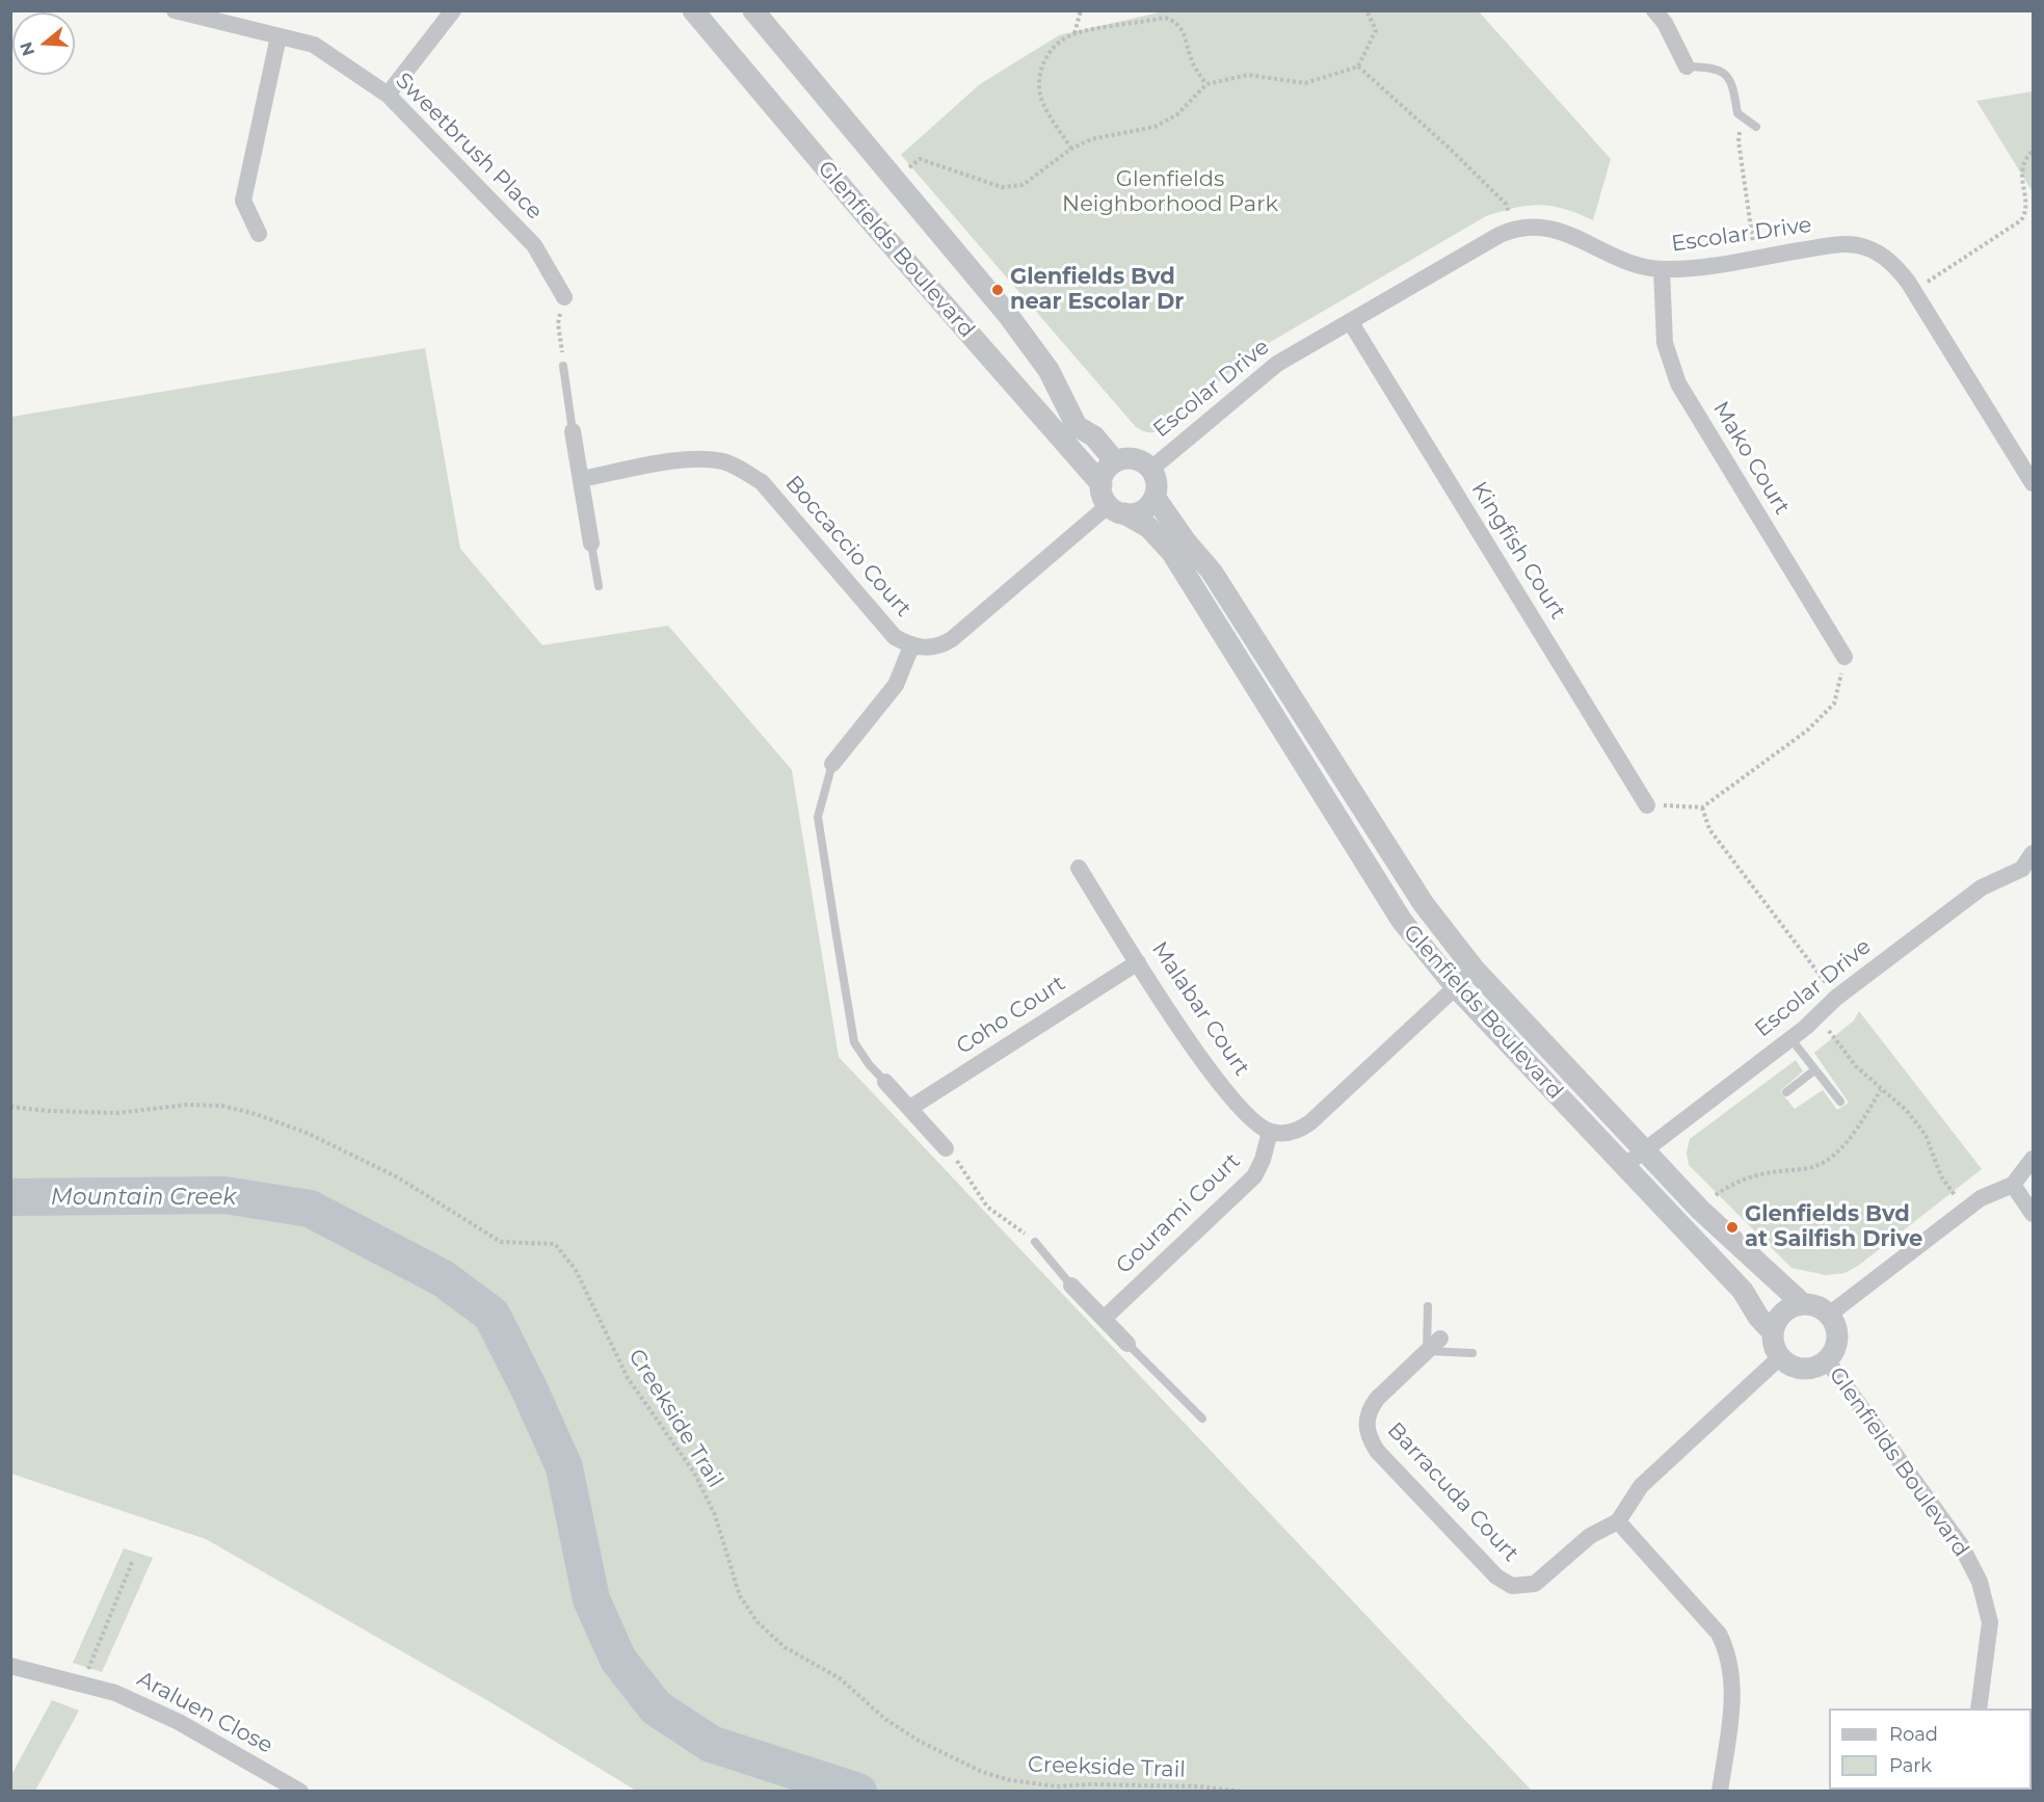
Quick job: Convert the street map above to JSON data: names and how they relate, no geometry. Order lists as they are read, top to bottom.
{
  "streets": {
    "street": [
      "Sweetbrush Place",
      "Escolar Drive",
      "Glenfields Boulevard",
      "Mako Court",
      "Boccaccio Court",
      "Kingfish Court",
      "Malabar Court",
      "Coho Court",
      "Gourami Court",
      "Barracuda Court",
      "Araluen Close"
    ],
    "path": ["Creekside Trail"]
  },
  "crossings": [
    ["Escolar Drive", "Glenfields Boulevard"],
    ["Escolar Drive", "Mako Court"],
    ["Escolar Drive", "Boccaccio Court"],
    ["Escolar Drive", "Kingfish Court"],
    ["Glenfields Boulevard", "Boccaccio Court"],
    ["Glenfields Boulevard", "Barracuda Court"],
    ["Malabar Court", "Coho Court"],
    ["Malabar Court", "Gourami Court"]
  ],
  "water": ["Mountain Creek"],
  "parks": ["Glenfields Neighborhood Park"],
  "places": ["Glenfields Bvd near Escolar Dr", "Glenfields Bvd at Sailfish Drive"],
  "legend": ["Road", "Park"],
  "north": "left"
}
